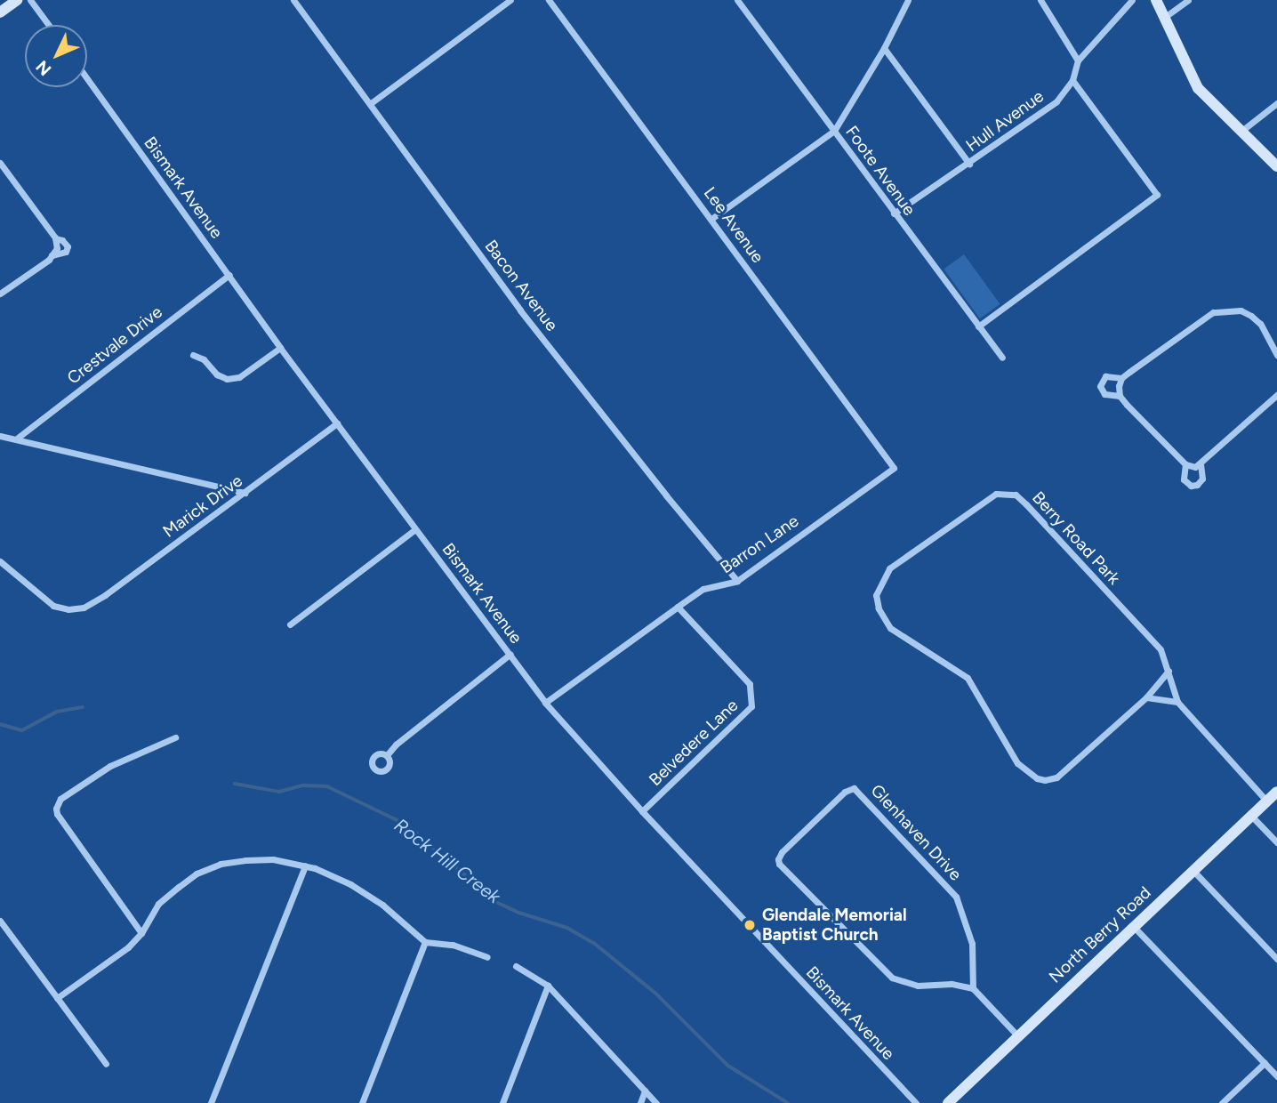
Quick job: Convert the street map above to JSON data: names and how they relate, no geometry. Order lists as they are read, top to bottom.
{
  "streets": {
    "main road": ["North Berry Road"],
    "street": [
      "Hull Avenue",
      "Foote Avenue",
      "Bismark Avenue",
      "Lee Avenue",
      "Bacon Avenue",
      "Crestvale Drive",
      "Marick Drive",
      "Berry Road Park",
      "Barron Lane",
      "Belvedere Lane",
      "Glenhaven Drive"
    ]
  },
  "crossings": [
    ["Hull Avenue", "Foote Avenue"],
    ["Bismark Avenue", "Crestvale Drive"],
    ["Bismark Avenue", "Marick Drive"],
    ["Bismark Avenue", "Barron Lane"],
    ["Bismark Avenue", "Belvedere Lane"],
    ["Lee Avenue", "Barron Lane"],
    ["Bacon Avenue", "Barron Lane"],
    ["Berry Road Park", "North Berry Road"],
    ["Barron Lane", "Belvedere Lane"]
  ],
  "water": ["Rock Hill Creek"],
  "places": ["Glendale Memorial Baptist Church"],
  "north": "bottom left"
}
